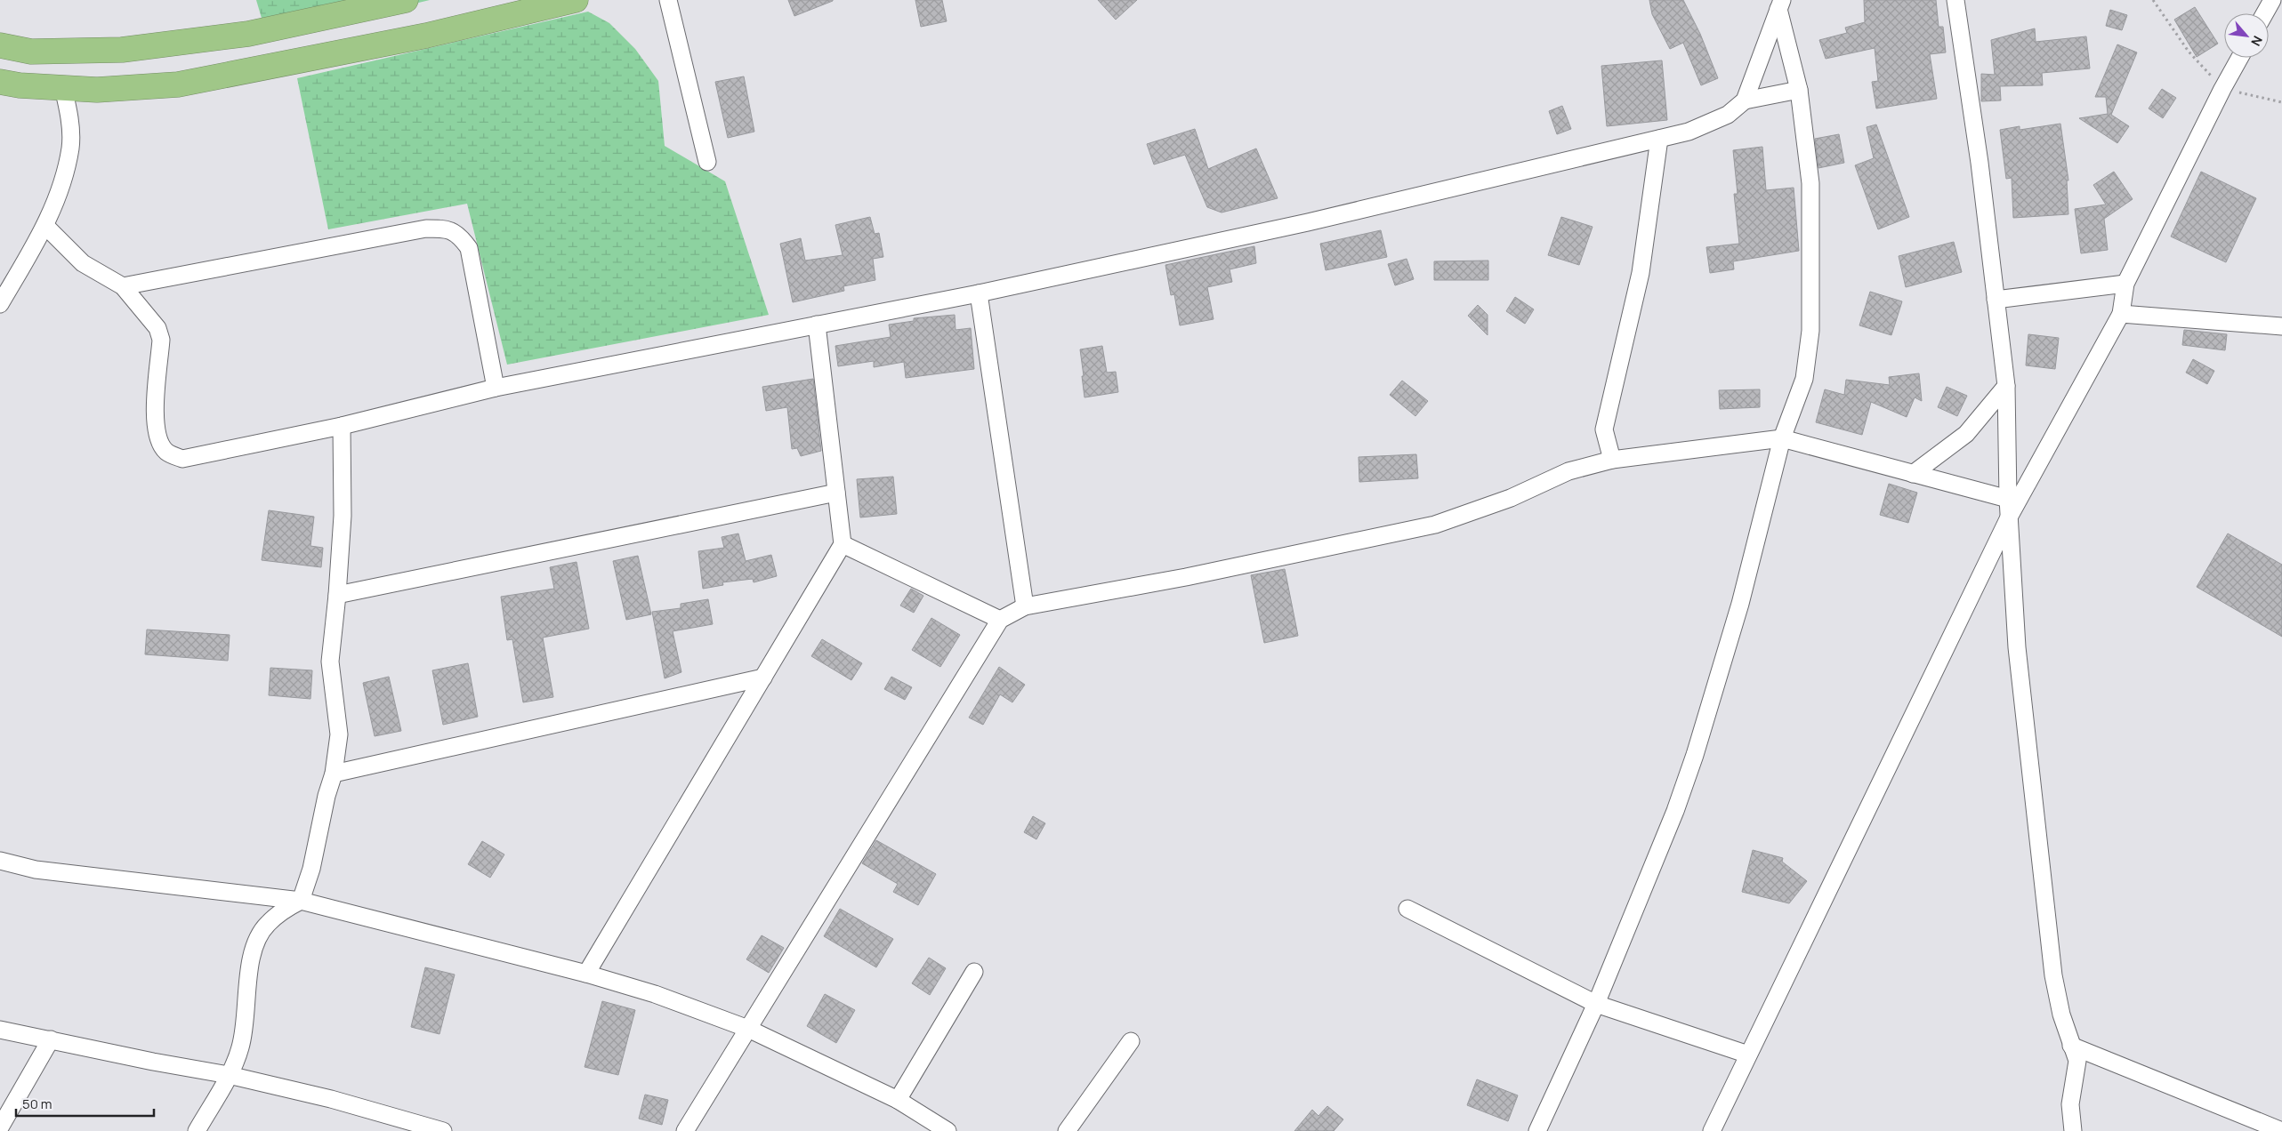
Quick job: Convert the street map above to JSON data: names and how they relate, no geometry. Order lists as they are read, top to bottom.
{
  "scale_bar": "50 m",
  "north": "bottom right"
}
